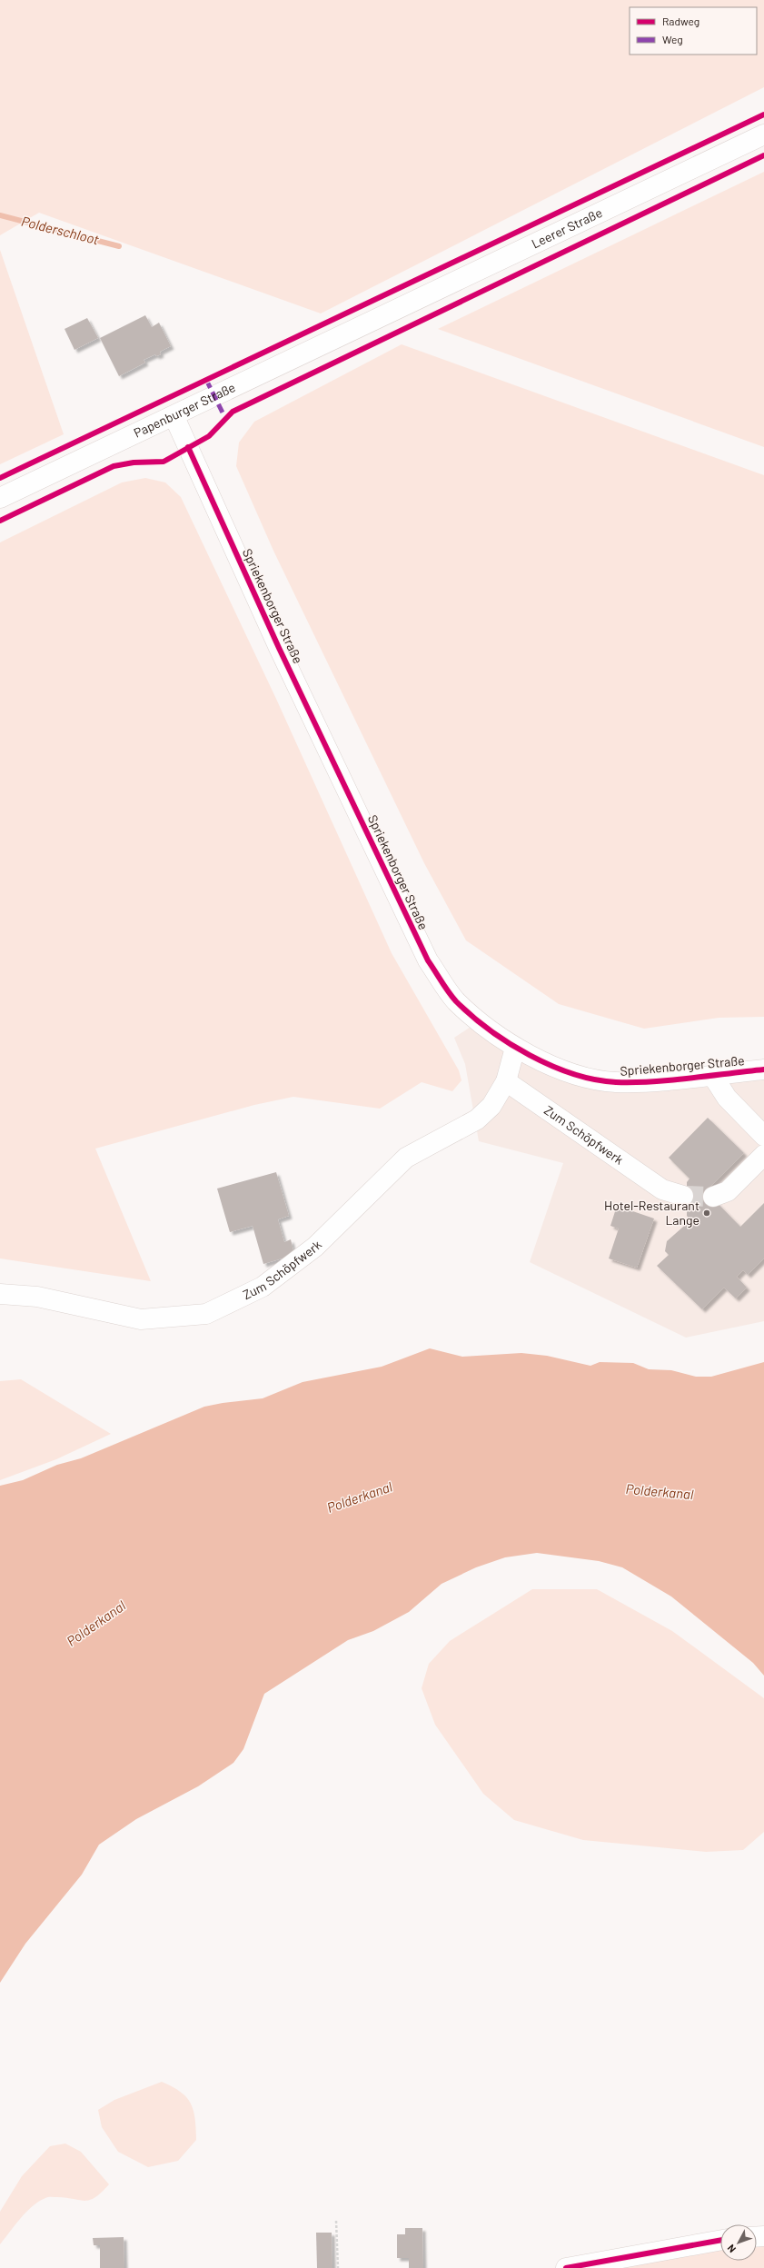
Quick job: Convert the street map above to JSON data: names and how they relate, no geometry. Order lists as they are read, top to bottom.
{
  "streets": {
    "street": [
      "Leerer Straße",
      "Papenburger Straße",
      "Spriekenborger Straße",
      "Zum Schöpfwerk"
    ]
  },
  "crossings": [
    ["Leerer Straße", "Papenburger Straße"],
    ["Papenburger Straße", "Spriekenborger Straße"],
    ["Spriekenborger Straße", "Zum Schöpfwerk"]
  ],
  "water": ["Polderschloot", "Polderkanal"],
  "places": ["Hotel-Restaurant Lange"],
  "legend": ["Radweg", "Weg"],
  "north": "bottom left"
}
